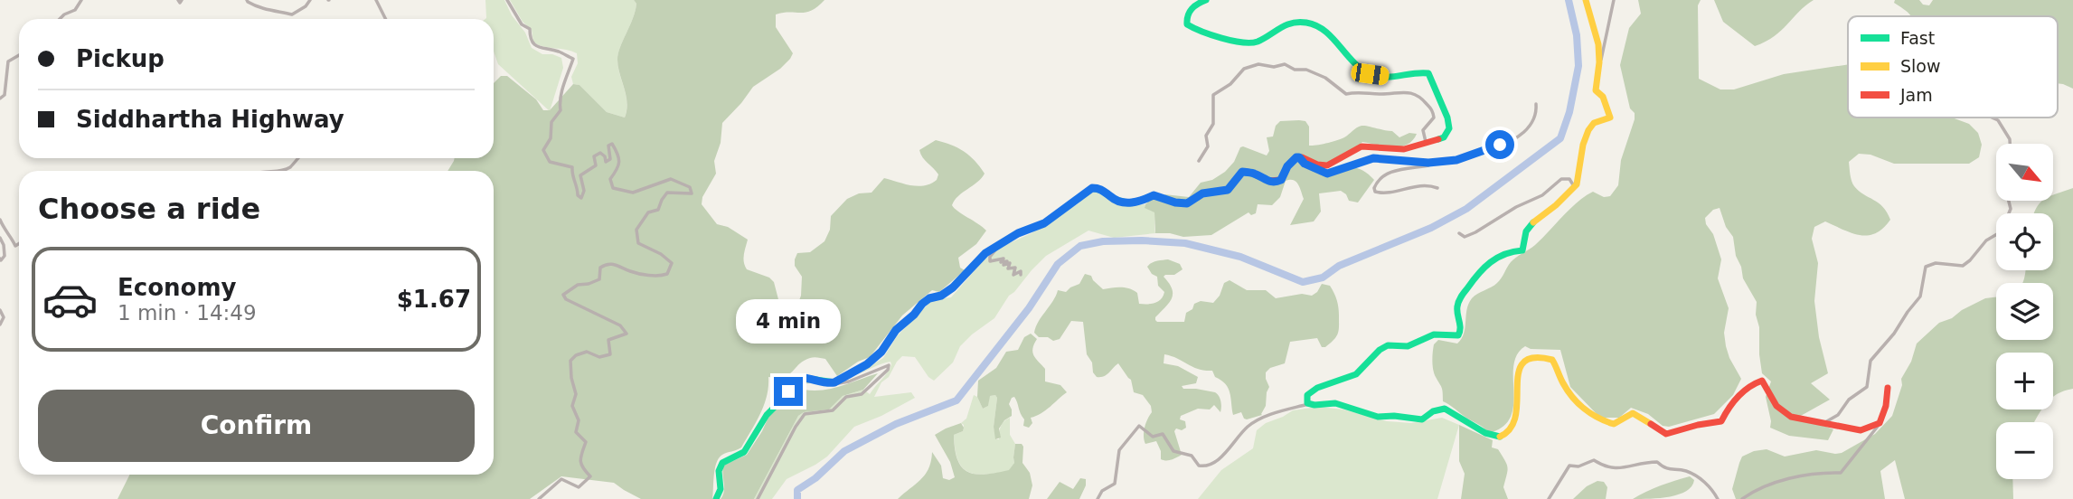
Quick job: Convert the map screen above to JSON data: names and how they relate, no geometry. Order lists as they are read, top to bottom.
{
  "legend": ["Fast", "Slow", "Jam"],
  "north": "bottom right",
  "page": {
    "banner": ["Pickup", "Siddhartha Highway"],
    "map_buttons": ["+", "−"],
    "heading": "Choose a ride",
    "list": [
      {
        "name": "Economy",
        "note": "1 min · 14:49",
        "value": "$1.67"
      }
    ],
    "bubble": "4 min",
    "buttons": "Confirm"
  }
}
